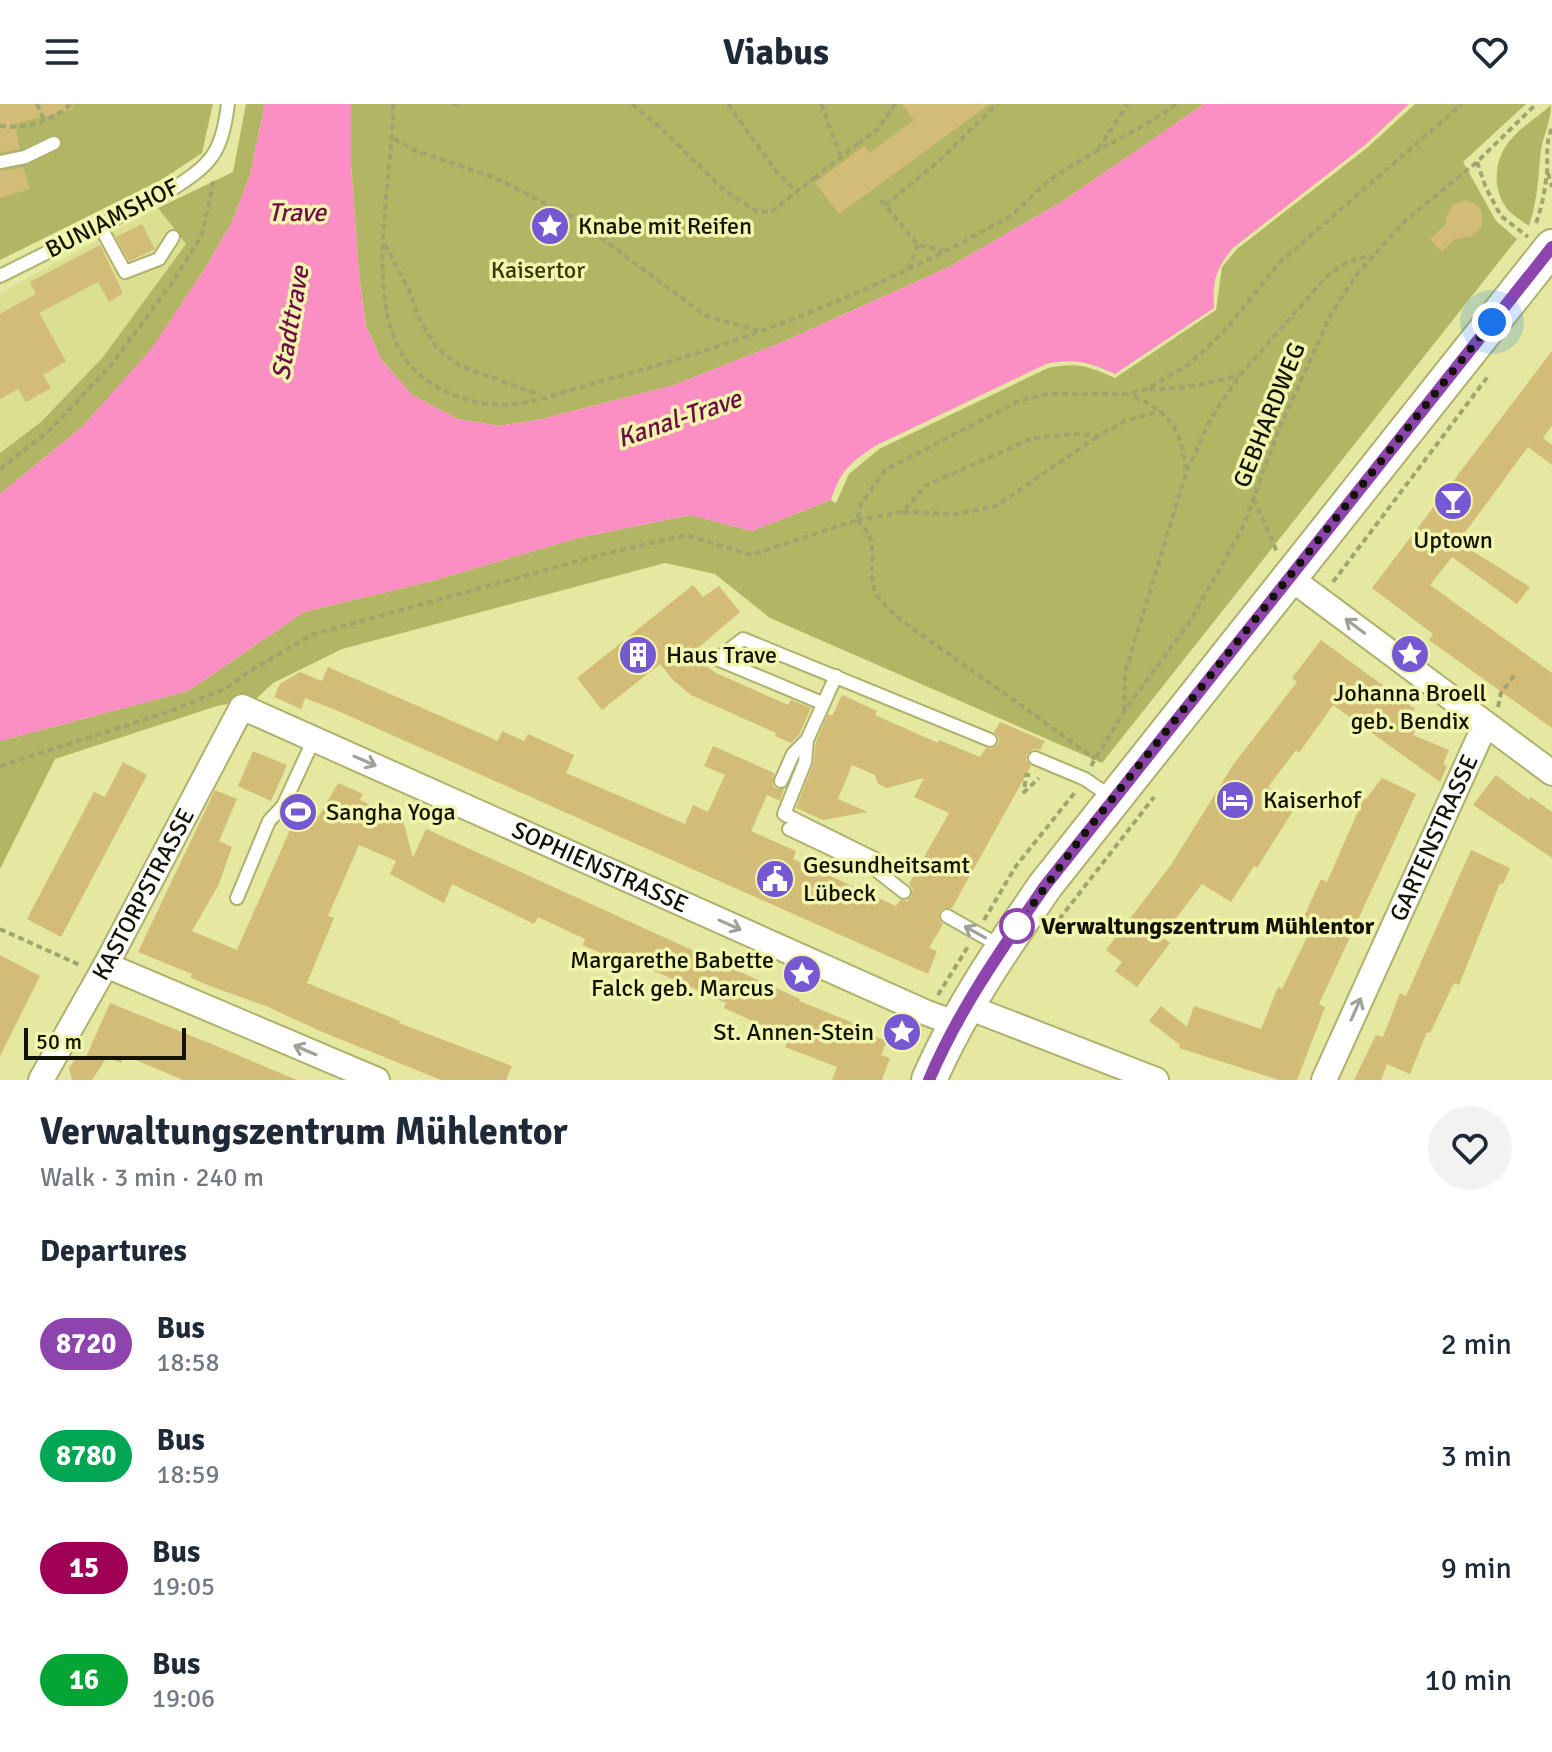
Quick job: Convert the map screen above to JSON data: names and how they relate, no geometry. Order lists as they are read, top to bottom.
{
  "streets": {
    "street": ["GARTENSTRASSE", "SOPHIENSTRASSE", "KASTORPSTRASSE"],
    "lane": ["BUNIAMSHOF"],
    "path": ["GEBHARDWEG"]
  },
  "crossings": [
    ["SOPHIENSTRASSE", "KASTORPSTRASSE"]
  ],
  "one_way": ["GARTENSTRASSE", "SOPHIENSTRASSE"],
  "water": ["Trave", "Stadttrave", "Kanal-Trave"],
  "parks": ["Kaisertor"],
  "places": {
    "place": [
      "Knabe mit Reifen",
      "Johanna Broell geb. Bendix",
      "Margarethe Babette Falck geb. Marcus",
      "St. Annen-Stein"
    ],
    "bar": ["Uptown"],
    "building": ["Haus Trave"],
    "hotel": ["Kaiserhof"],
    "sports": ["Sangha Yoga"],
    "public building": ["Gesundheitsamt Lübeck"],
    "other": ["Verwaltungszentrum Mühlentor"]
  },
  "lines": ["bus line 8720"],
  "scale_bar": "50 m",
  "page": {
    "header": "Viabus",
    "scale": "50 m",
    "heading": [
      ["Verwaltungszentrum Mühlentor", "Walk · 3 min · 240 m"],
      "Departures"
    ],
    "list": [
      {
        "mark": "8720",
        "name": "Bus",
        "note": "18:58",
        "value": "2 min"
      },
      {
        "mark": "8780",
        "name": "Bus",
        "note": "18:59",
        "value": "3 min"
      },
      {
        "mark": "15",
        "name": "Bus",
        "note": "19:05",
        "value": "9 min"
      },
      {
        "mark": "16",
        "name": "Bus",
        "note": "19:06",
        "value": "10 min"
      }
    ]
  }
}
